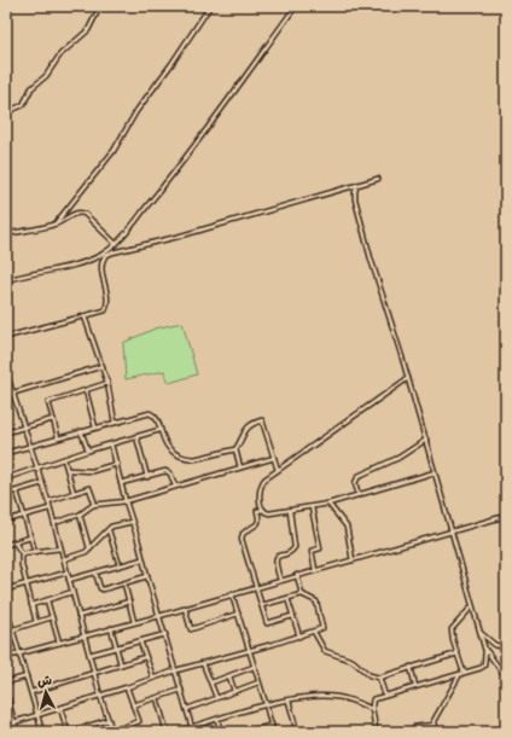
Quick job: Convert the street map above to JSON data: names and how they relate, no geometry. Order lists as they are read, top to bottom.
{
  "north": "top"
}
